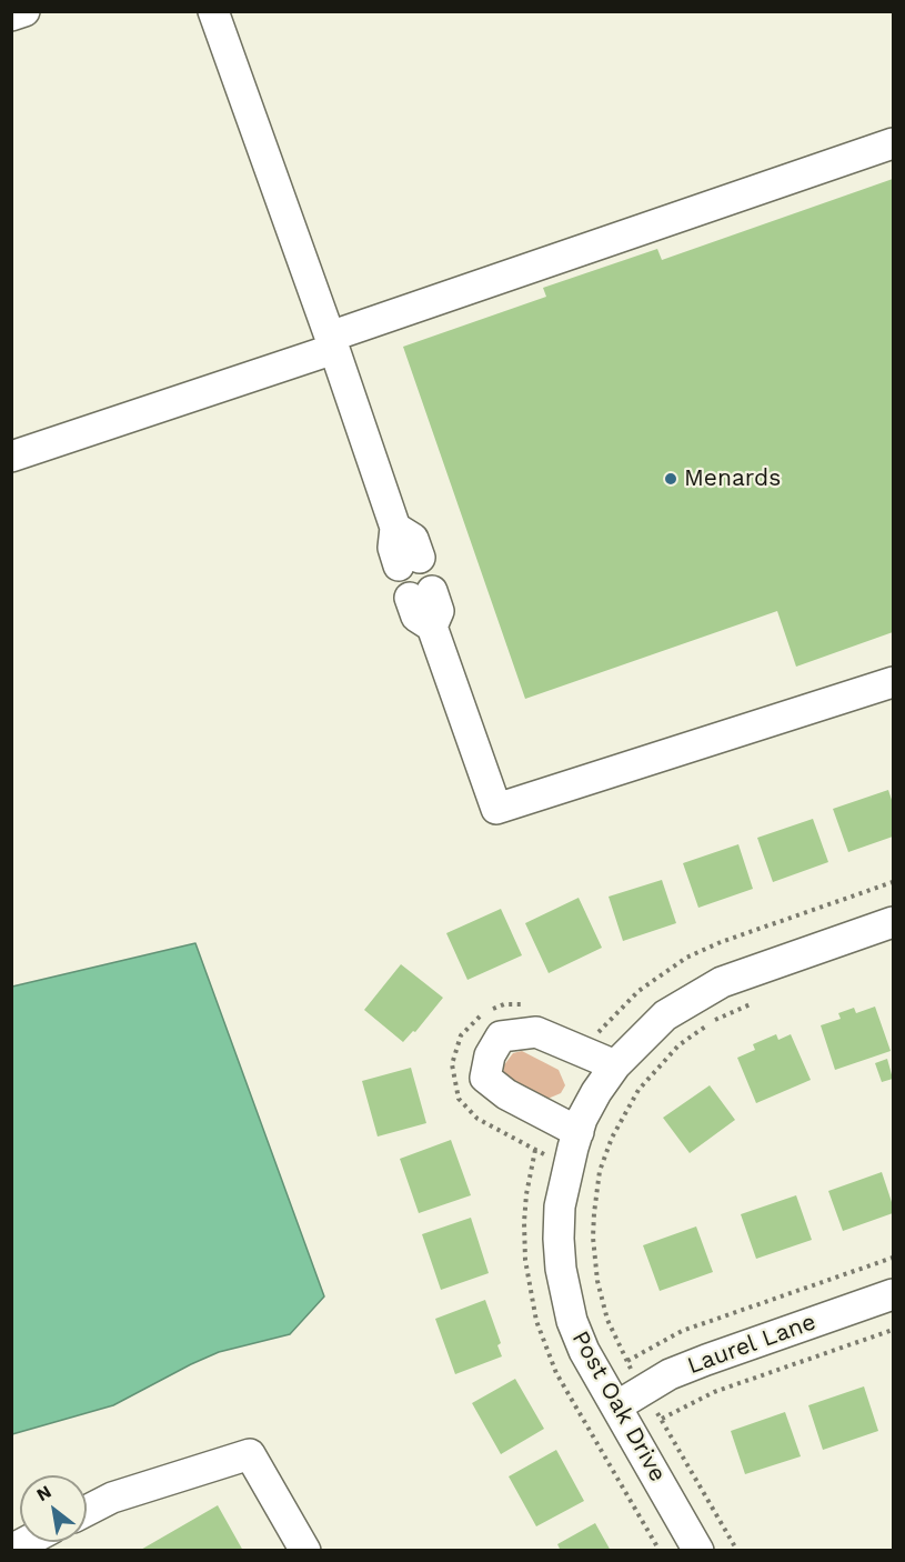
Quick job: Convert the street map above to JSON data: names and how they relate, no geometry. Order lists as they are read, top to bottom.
{
  "streets": {
    "street": ["Laurel Lane", "Post Oak Drive"]
  },
  "crossings": [
    ["Laurel Lane", "Post Oak Drive"]
  ],
  "places": ["Menards"],
  "north": "top left"
}
